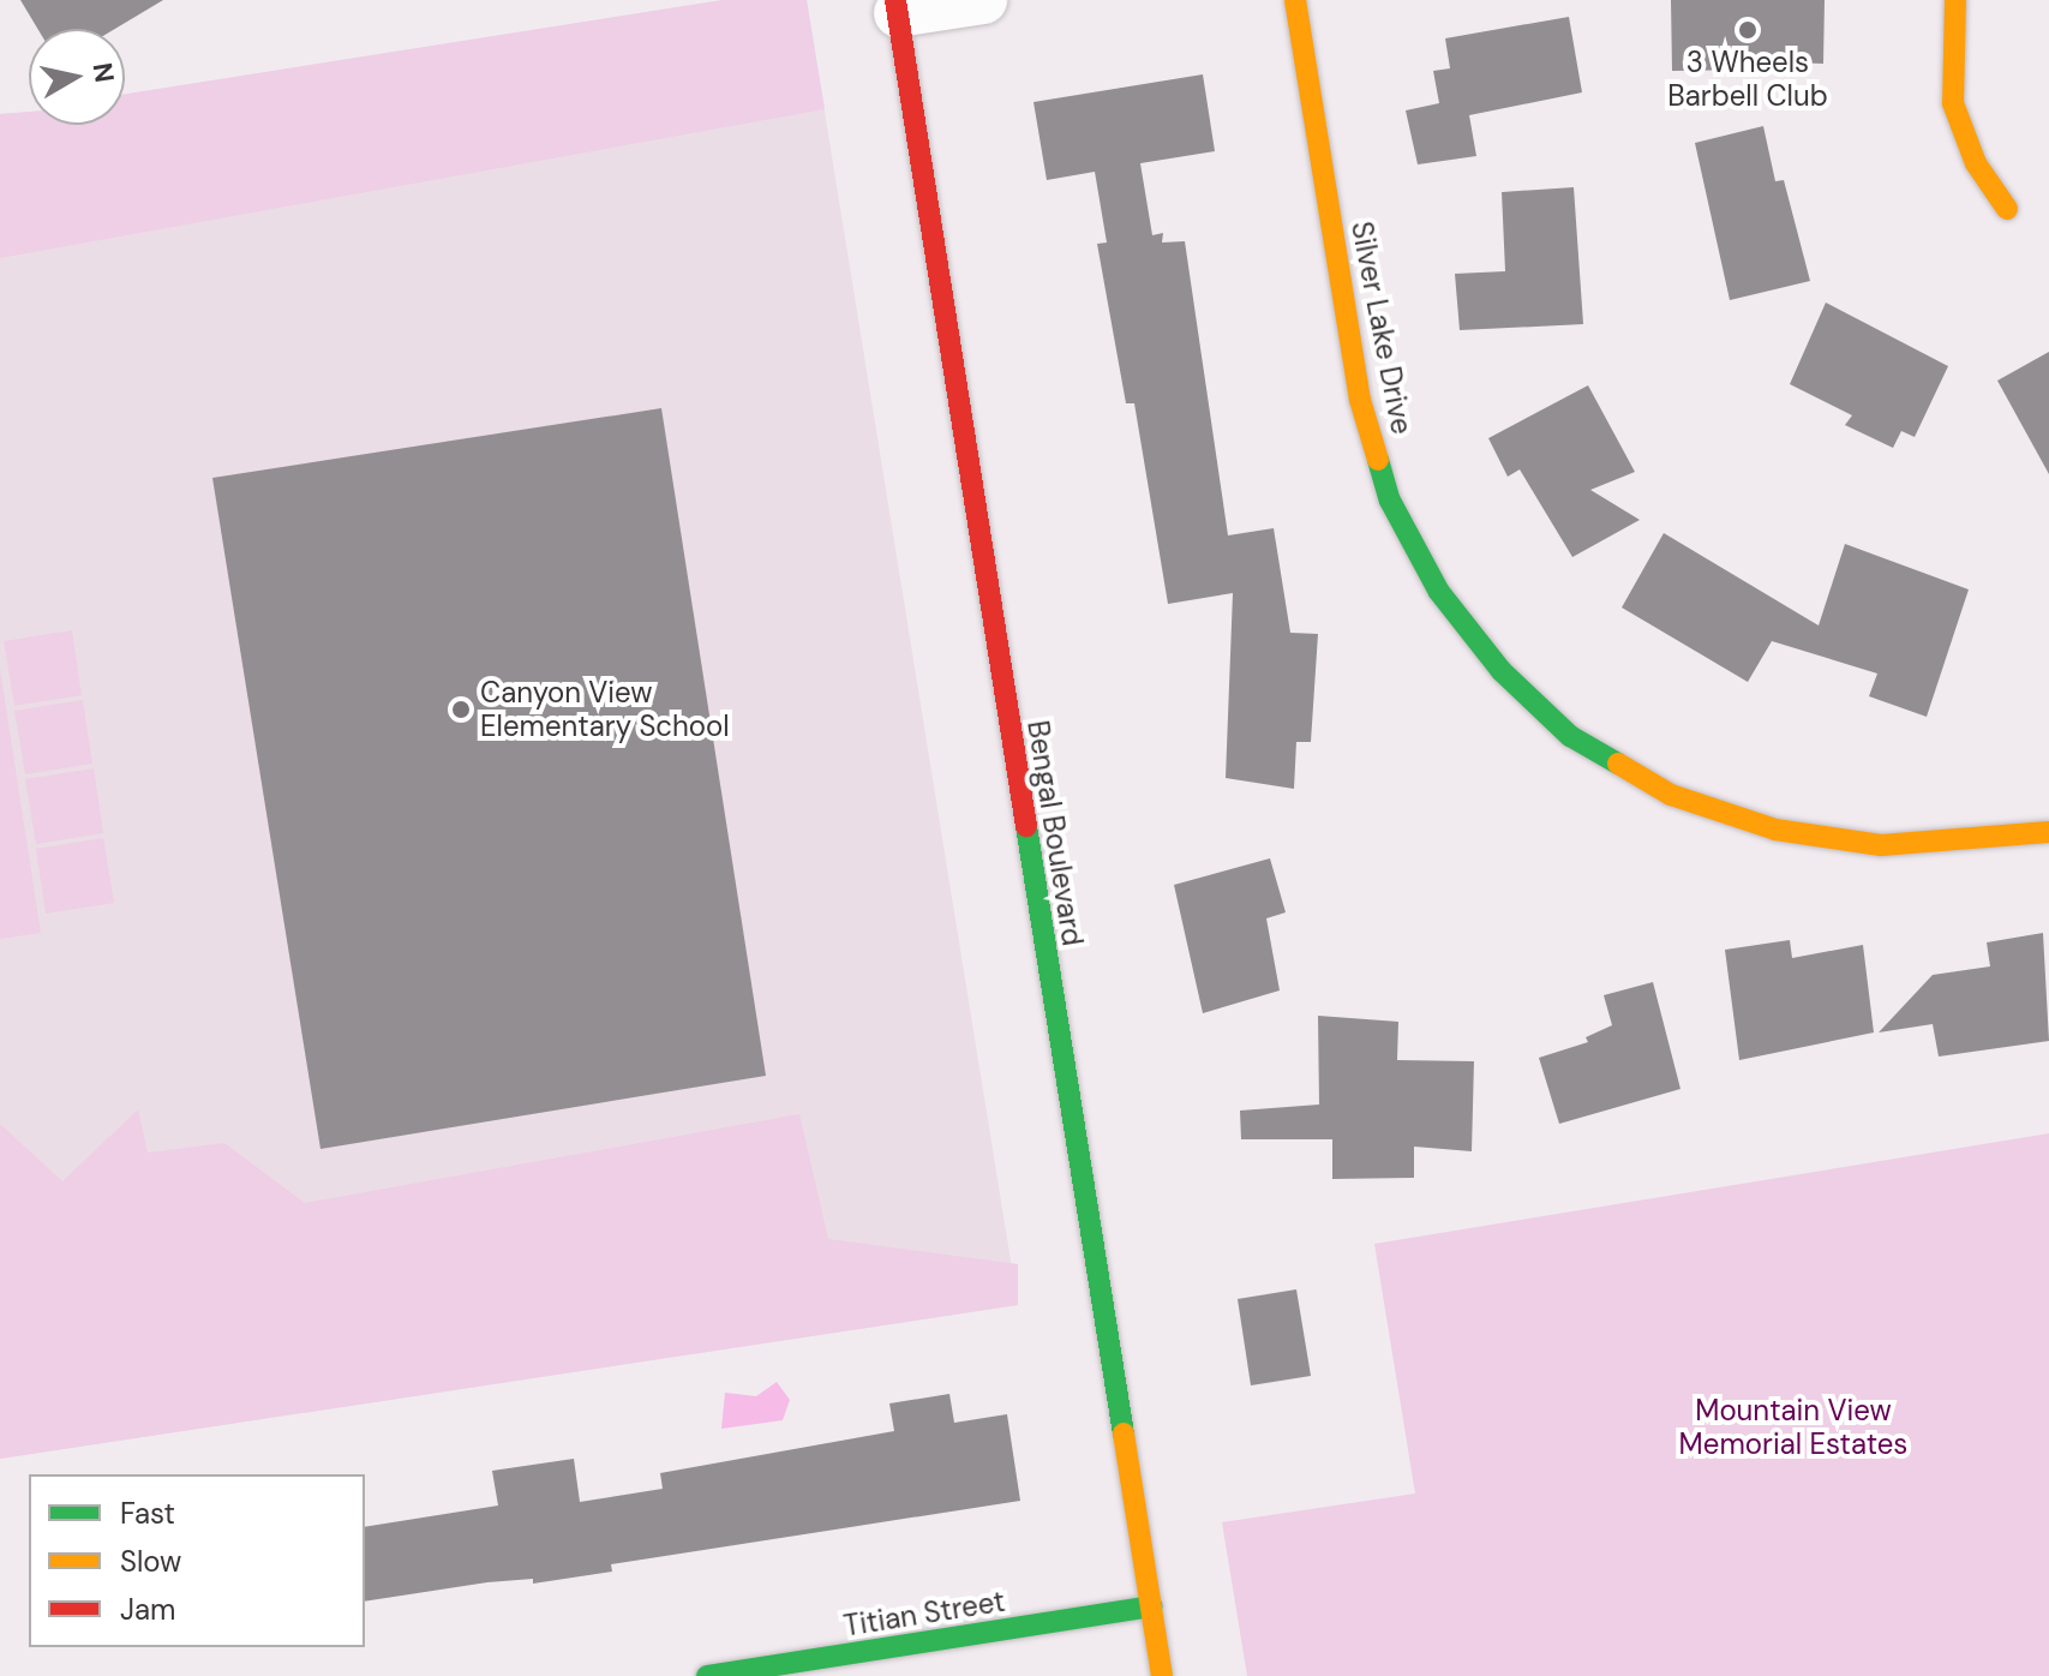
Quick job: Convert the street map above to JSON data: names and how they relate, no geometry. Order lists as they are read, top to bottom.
{
  "streets": {
    "street": ["Silver Lake Drive", "Bengal Boulevard", "Titian Street"]
  },
  "crossings": [
    ["Bengal Boulevard", "Titian Street"]
  ],
  "parks": ["Mountain View Memorial Estates"],
  "places": ["3 Wheels Barbell Club", "Canyon View Elementary School"],
  "legend": ["Fast", "Slow", "Jam"],
  "north": "right"
}
